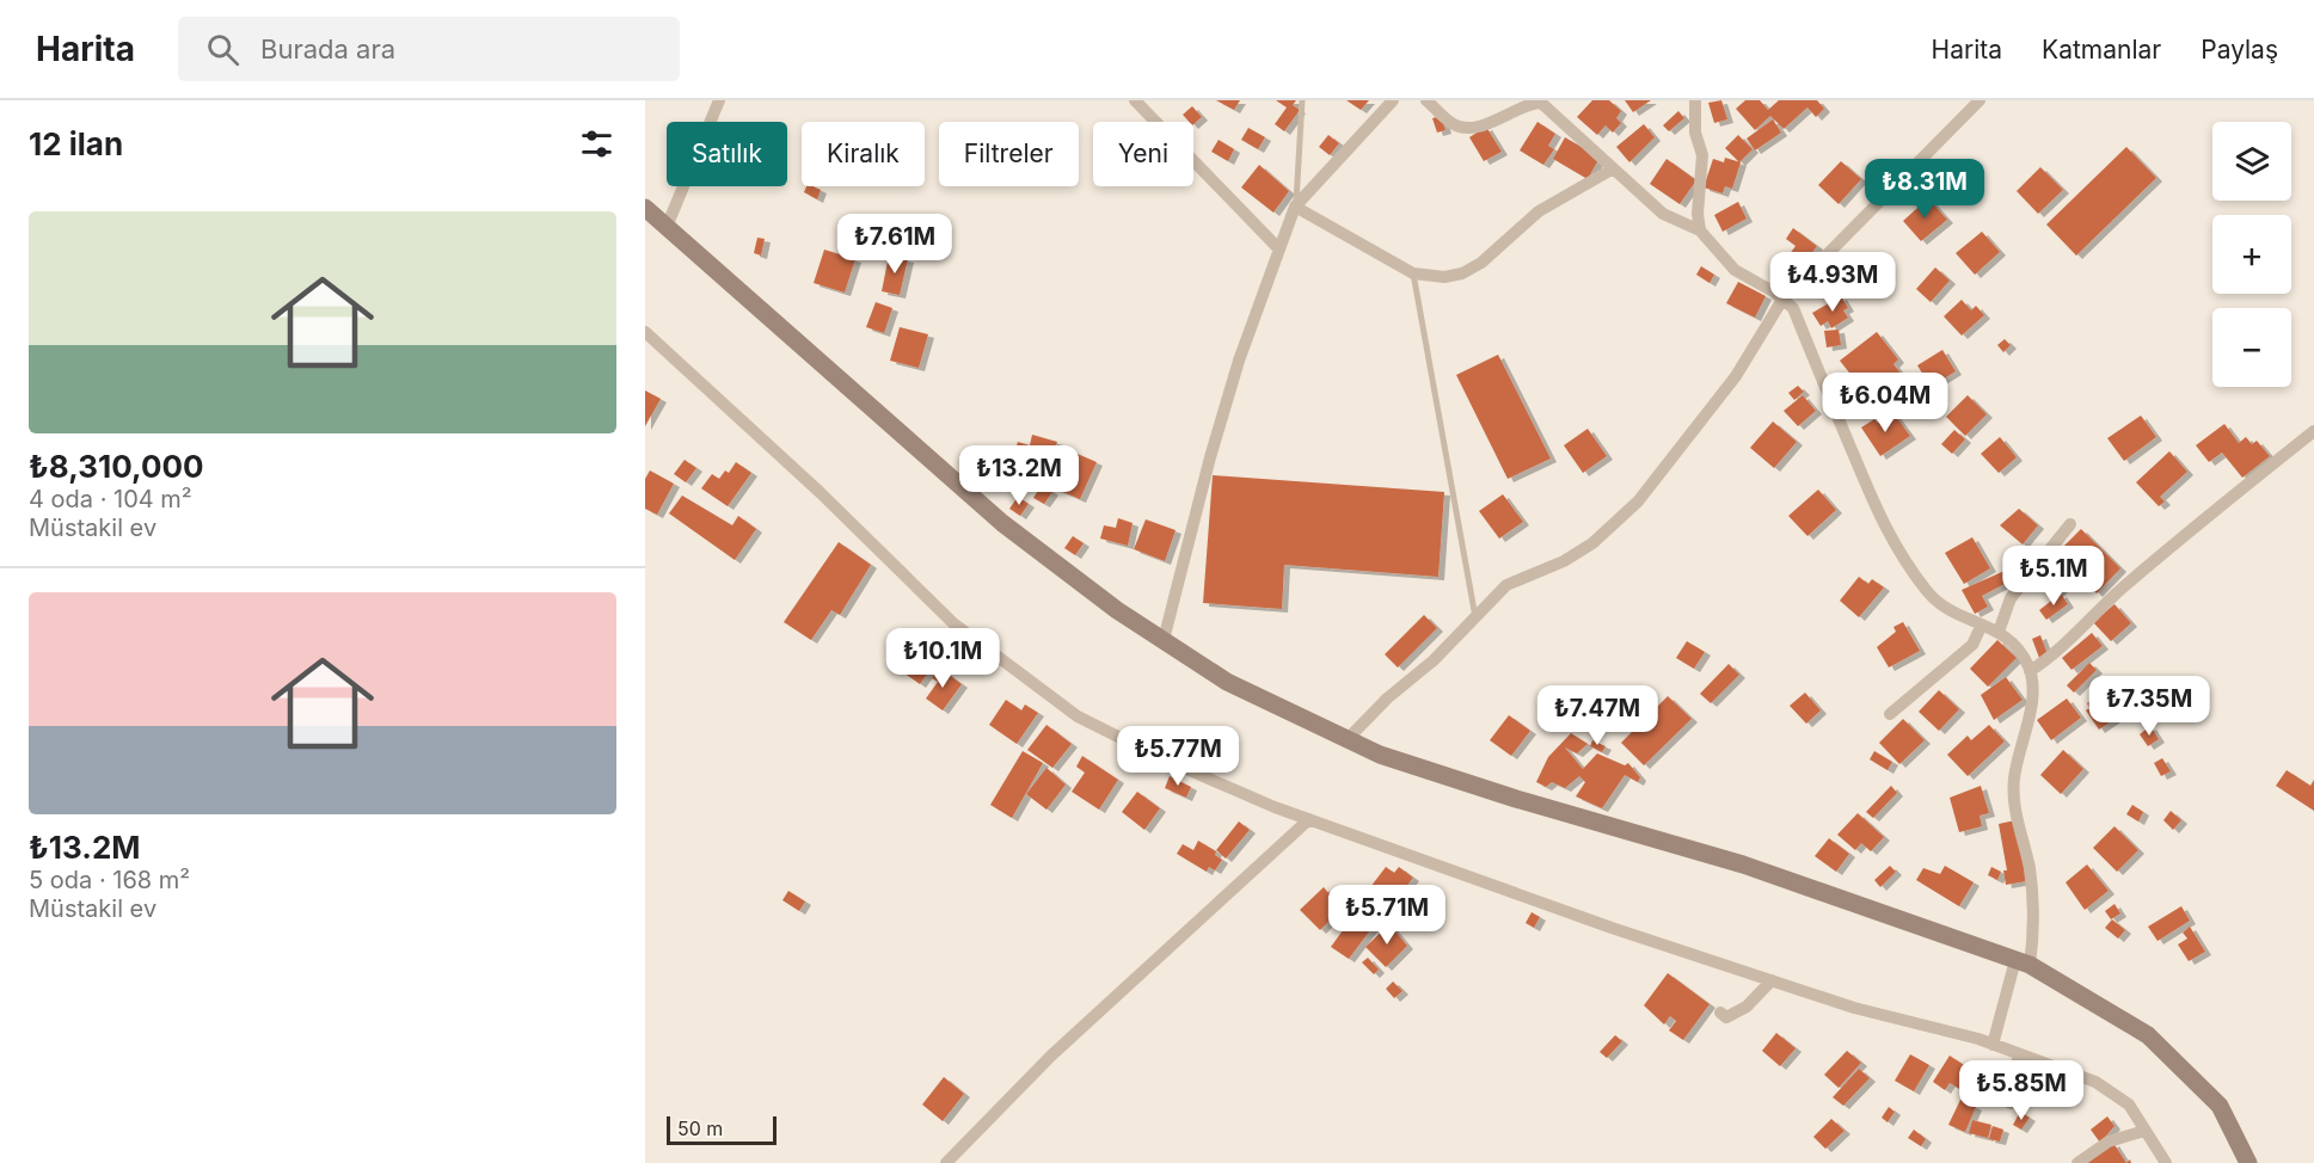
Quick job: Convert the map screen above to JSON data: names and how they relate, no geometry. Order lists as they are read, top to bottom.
{
  "scale_bar": "50 m",
  "page": {
    "header": "Harita",
    "search": "Burada ara",
    "nav": ["Harita", "Katmanlar", "Paylaş"],
    "heading": "12 ilan",
    "map_buttons": ["+", "−"],
    "chip": [
      "Satılık",
      "Kiralık",
      "Filtreler",
      "Yeni"
    ],
    "price": [
      "₺8.31M",
      "₺7.61M",
      "₺4.93M",
      "₺6.04M",
      "₺13.2M",
      "₺5.1M",
      "₺10.1M",
      "₺7.35M",
      "₺7.47M",
      "₺5.77M",
      "₺5.71M",
      "₺5.85M"
    ],
    "list": [
      {
        "name": "₺8,310,000",
        "note": "4 oda · 104 m² · Müstakil ev"
      },
      {
        "name": "₺13.2M",
        "note": "5 oda · 168 m² · Müstakil ev"
      }
    ],
    "scale": "50 m"
  }
}
